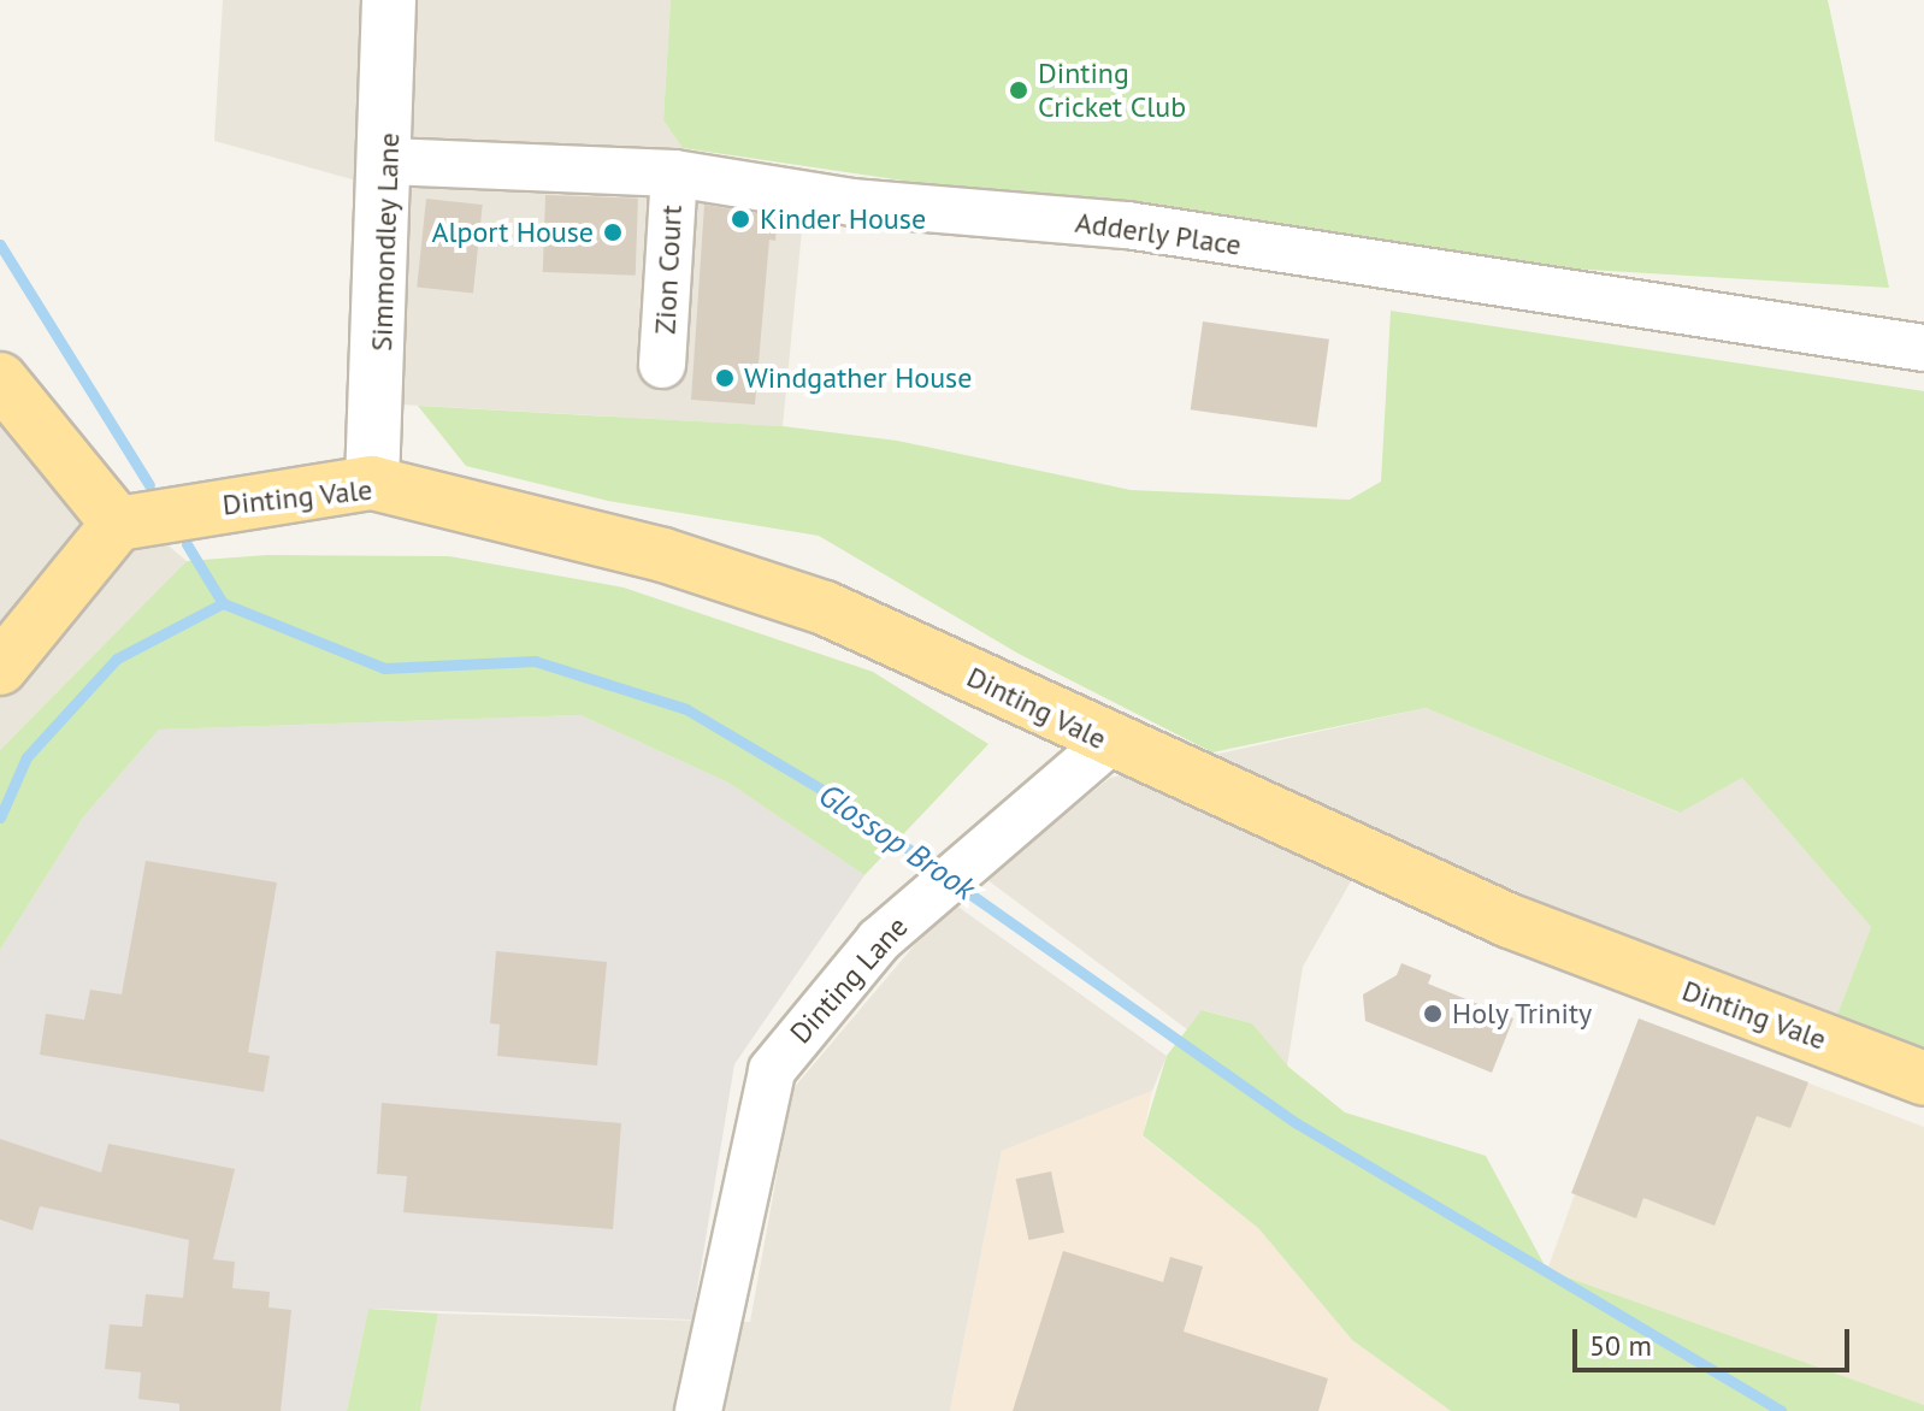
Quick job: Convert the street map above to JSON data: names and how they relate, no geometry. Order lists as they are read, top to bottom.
{
  "streets": {
    "main road": ["Dinting Vale"],
    "street": [
      "Adderly Place",
      "Simmondley Lane",
      "Zion Court",
      "Dinting Lane"
    ]
  },
  "crossings": [
    ["Adderly Place", "Simmondley Lane"],
    ["Adderly Place", "Zion Court"],
    ["Simmondley Lane", "Dinting Vale"],
    ["Dinting Vale", "Dinting Lane"]
  ],
  "water": ["Glossop Brook"],
  "places": [
    "Dinting Cricket Club",
    "Kinder House",
    "Alport House",
    "Windgather House",
    "Holy Trinity"
  ],
  "scale_bar": "50 m"
}
